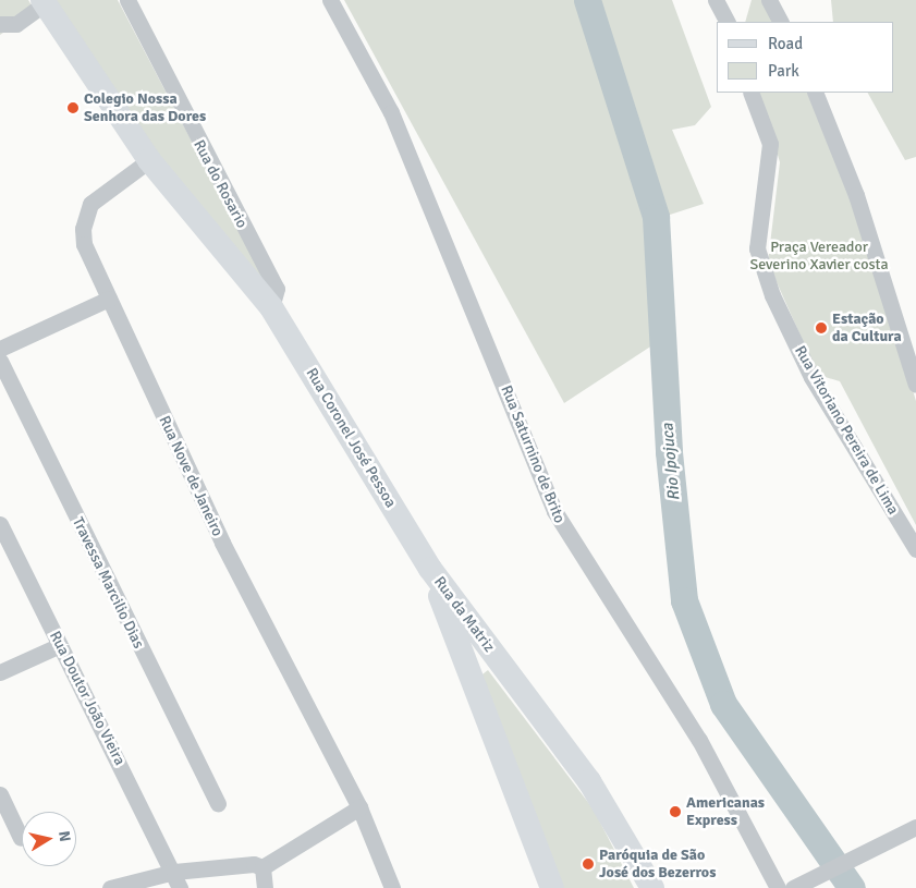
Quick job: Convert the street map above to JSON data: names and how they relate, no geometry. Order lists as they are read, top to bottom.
{
  "streets": {
    "main road": ["Rua Coronel José Pessoa", "Rua da Matriz"],
    "street": [
      "Rua do Rosario",
      "Rua Vitoriano Pereira de Lima",
      "Rua Saturnino de Brito",
      "Rua Nove de Janeiro",
      "Travessa Marcilio Dias",
      "Rua Doutor João Vieira"
    ]
  },
  "crossings": [
    ["Rua do Rosario", "Rua Coronel José Pessoa"],
    ["Rua Coronel José Pessoa", "Rua Nove de Janeiro"],
    ["Rua Coronel José Pessoa", "Rua da Matriz"]
  ],
  "water": ["Rio Ipojuca"],
  "parks": ["Praça Vereador Severino Xavier costa"],
  "places": [
    "Colegio Nossa Senhora das Dores",
    "Estação da Cultura",
    "Americanas Express",
    "Paróquia de São José dos Bezerros"
  ],
  "legend": ["Road", "Park"],
  "north": "right"
}
